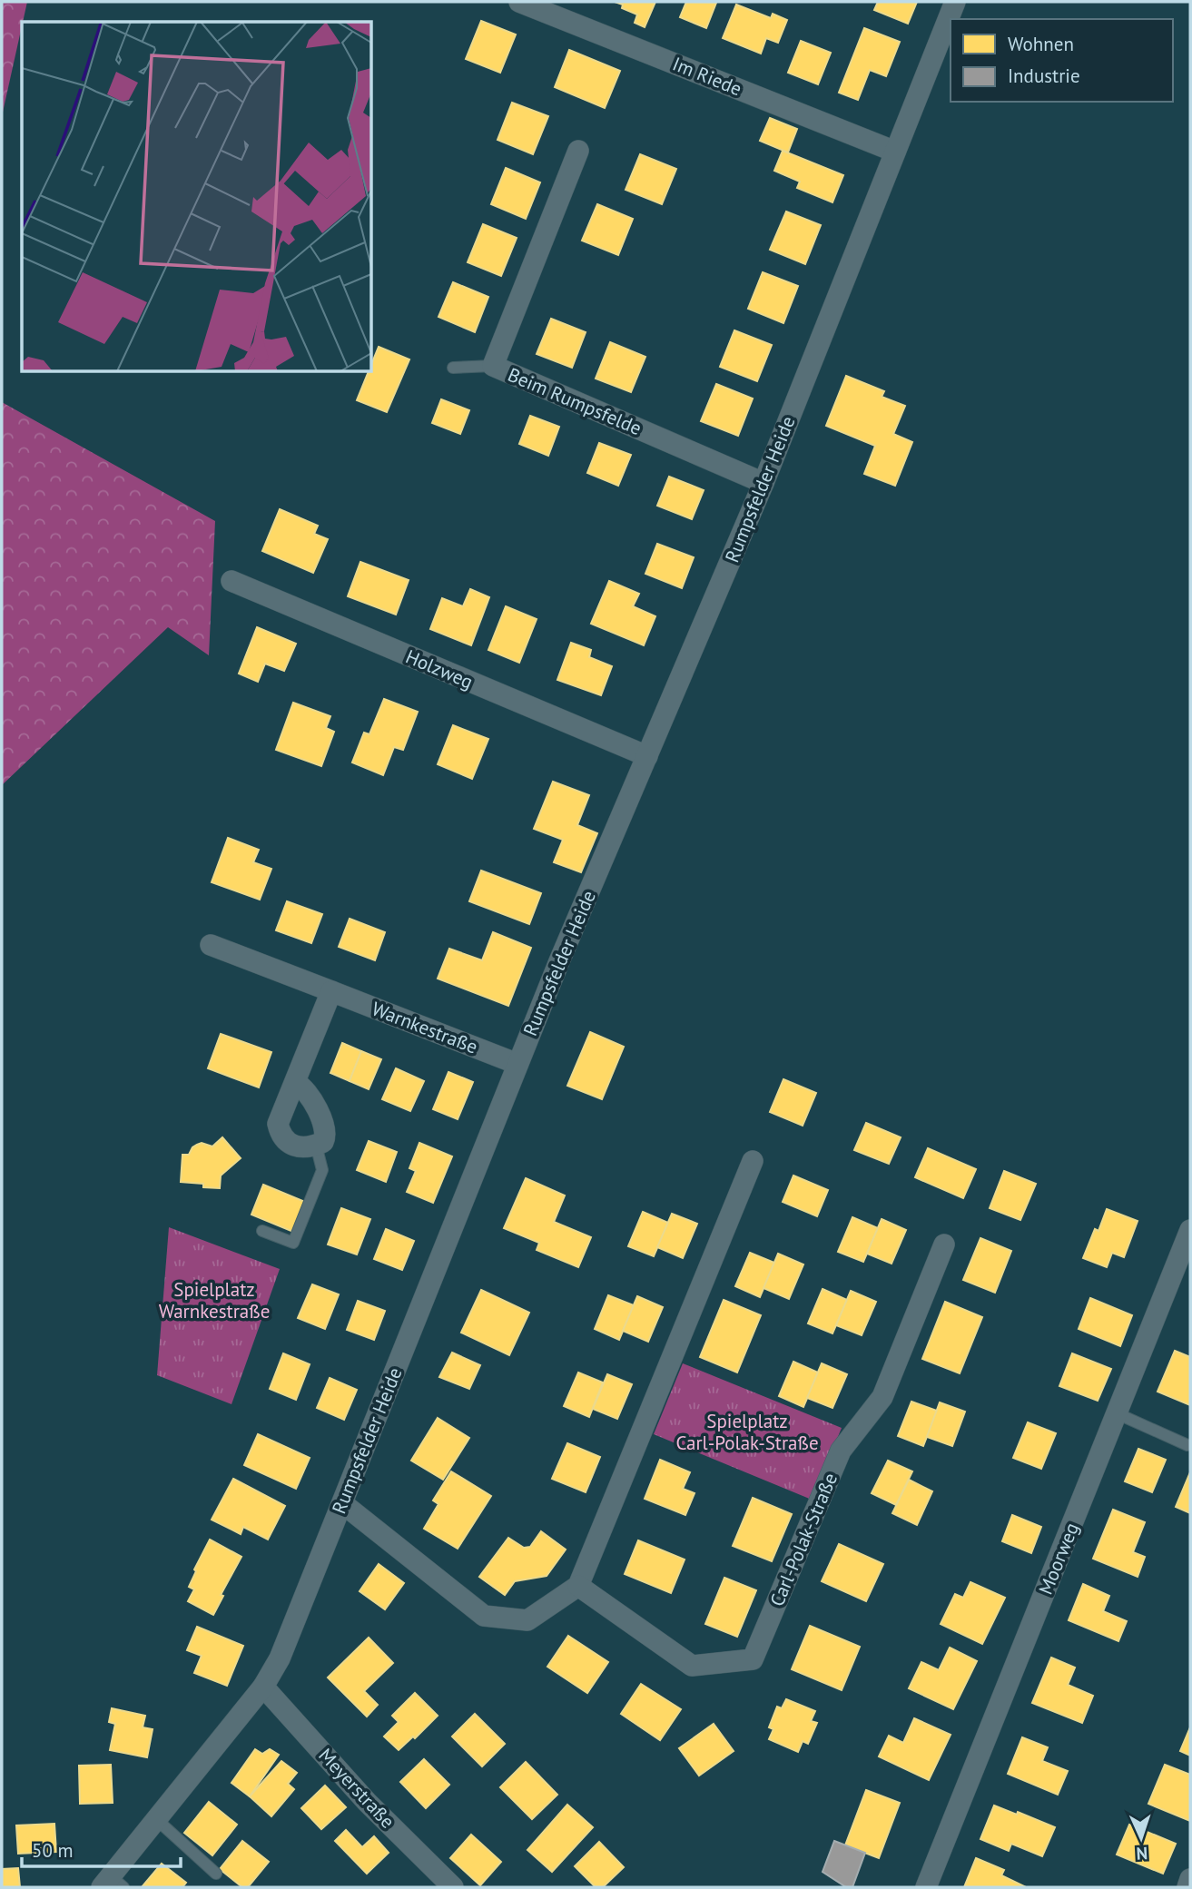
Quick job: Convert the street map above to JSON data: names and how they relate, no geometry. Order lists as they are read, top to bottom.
{
  "streets": {
    "street": [
      "Im Riede",
      "Beim Rumpsfelde",
      "Rumpsfelder Heide",
      "Holzweg",
      "Warnkestraße",
      "Carl-Polak-Straße",
      "Moorweg",
      "Meyerstraße"
    ]
  },
  "crossings": [
    ["Im Riede", "Rumpsfelder Heide"],
    ["Beim Rumpsfelde", "Rumpsfelder Heide"],
    ["Rumpsfelder Heide", "Holzweg"],
    ["Rumpsfelder Heide", "Warnkestraße"],
    ["Rumpsfelder Heide", "Meyerstraße"]
  ],
  "parks": ["Spielplatz Warnkestraße", "Spielplatz Carl-Polak-Straße"],
  "legend": ["Wohnen", "Industrie"],
  "scale_bar": "50 m",
  "north": "bottom"
}
